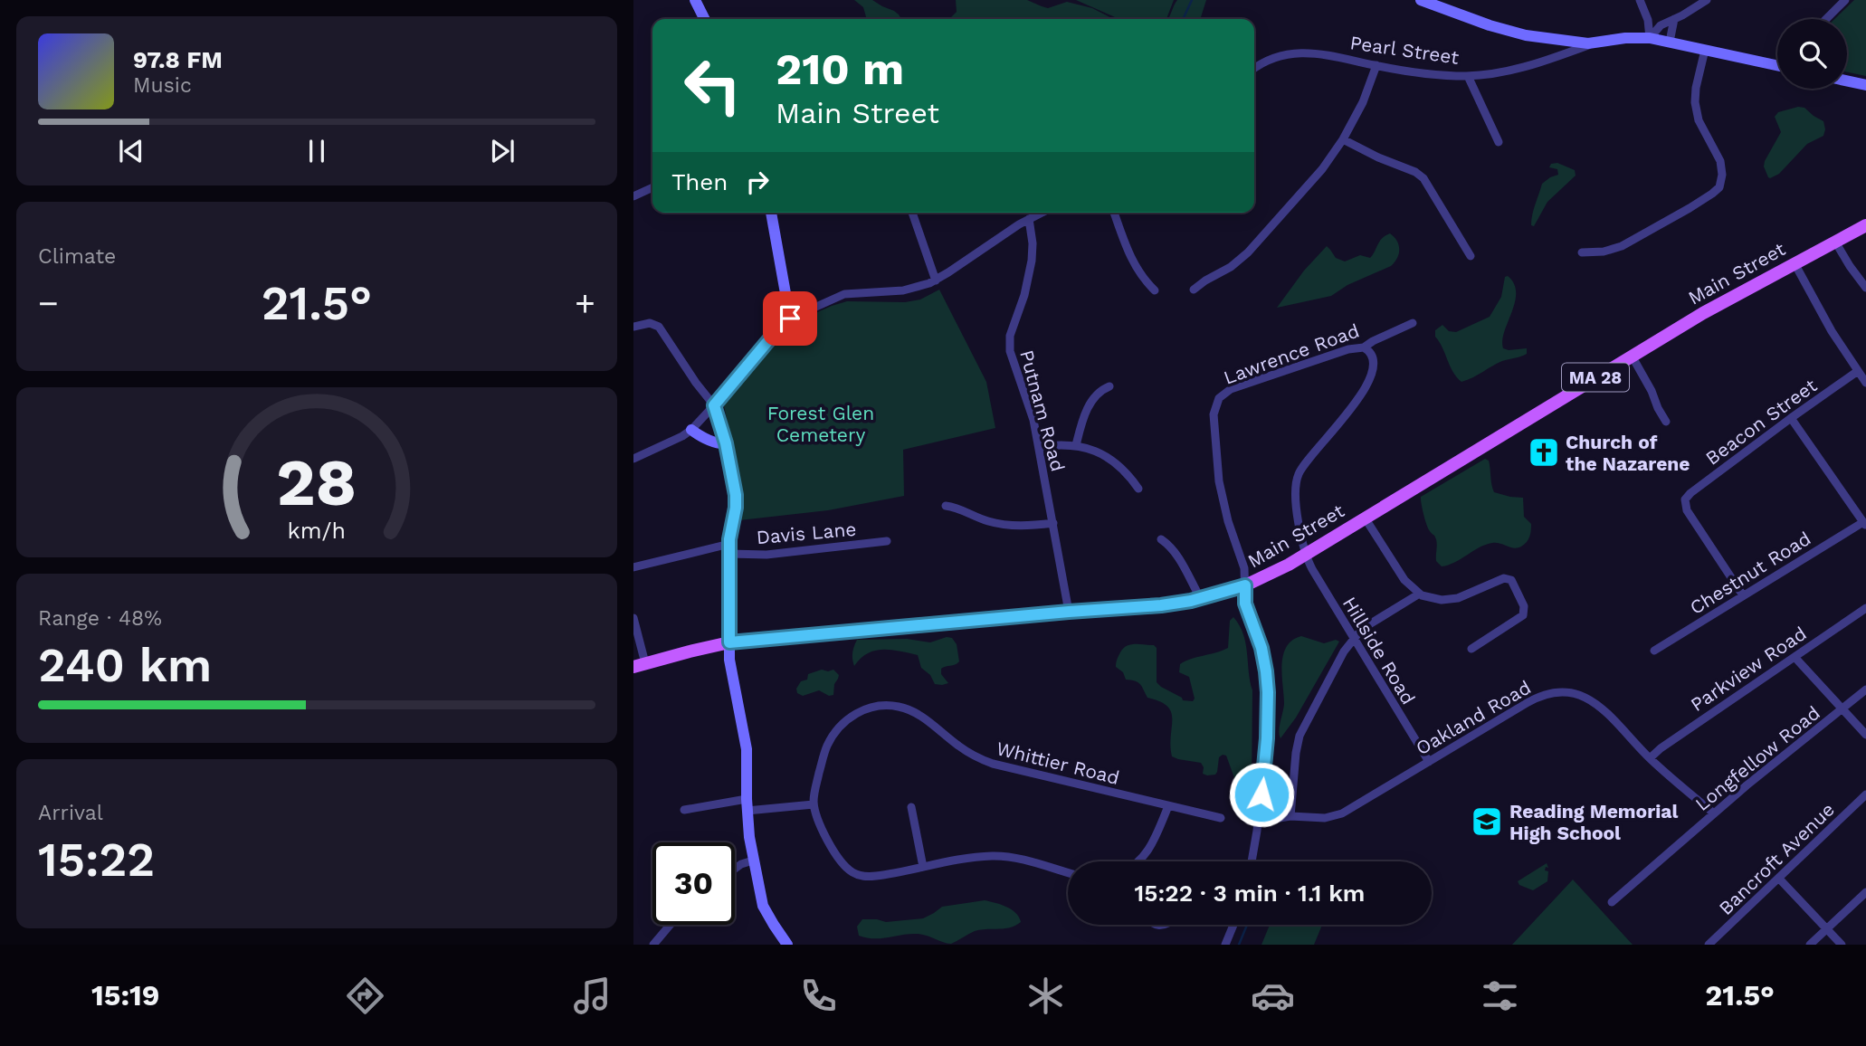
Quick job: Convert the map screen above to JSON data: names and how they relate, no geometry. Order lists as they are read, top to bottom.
{
  "streets": {
    "main road": ["Main Street", "MA 28"],
    "street": [
      "Pearl Street",
      "Lawrence Road",
      "Putnam Road",
      "Beacon Street",
      "Davis Lane",
      "Chestnut Road",
      "Hillside Road",
      "Parkview Road",
      "Oakland Road",
      "Longfellow Road",
      "Whittier Road",
      "Bancroft Avenue"
    ]
  },
  "crossings": [
    ["Main Street", "Lawrence Road"],
    ["Main Street", "Putnam Road"],
    ["Main Street", "Hillside Road"],
    ["Lawrence Road", "Hillside Road"],
    ["Beacon Street", "Chestnut Road"],
    ["Hillside Road", "Oakland Road"],
    ["Parkview Road", "Oakland Road"],
    ["Oakland Road", "Longfellow Road"]
  ],
  "parks": ["Forest Glen Cemetery"],
  "places": {
    "church": ["Church of the Nazarene"],
    "school or university": ["Reading Memorial High School"]
  },
  "page": {
    "turn": ["210 m", "Main Street"],
    "song": ["97.8 FM", "Music"],
    "then": "Then",
    "tile": [
      "Climate",
      ["Range · 48%", "240 km"],
      ["Arrival", "15:22"]
    ],
    "heat": ["−", "21.5°", "+"],
    "limit": "30",
    "trip": "15:22 · 3 min · 1.1 km",
    "tabs": ["15:19", "21.5°"],
    "gauge": ["28", "km/h"]
  }
}
